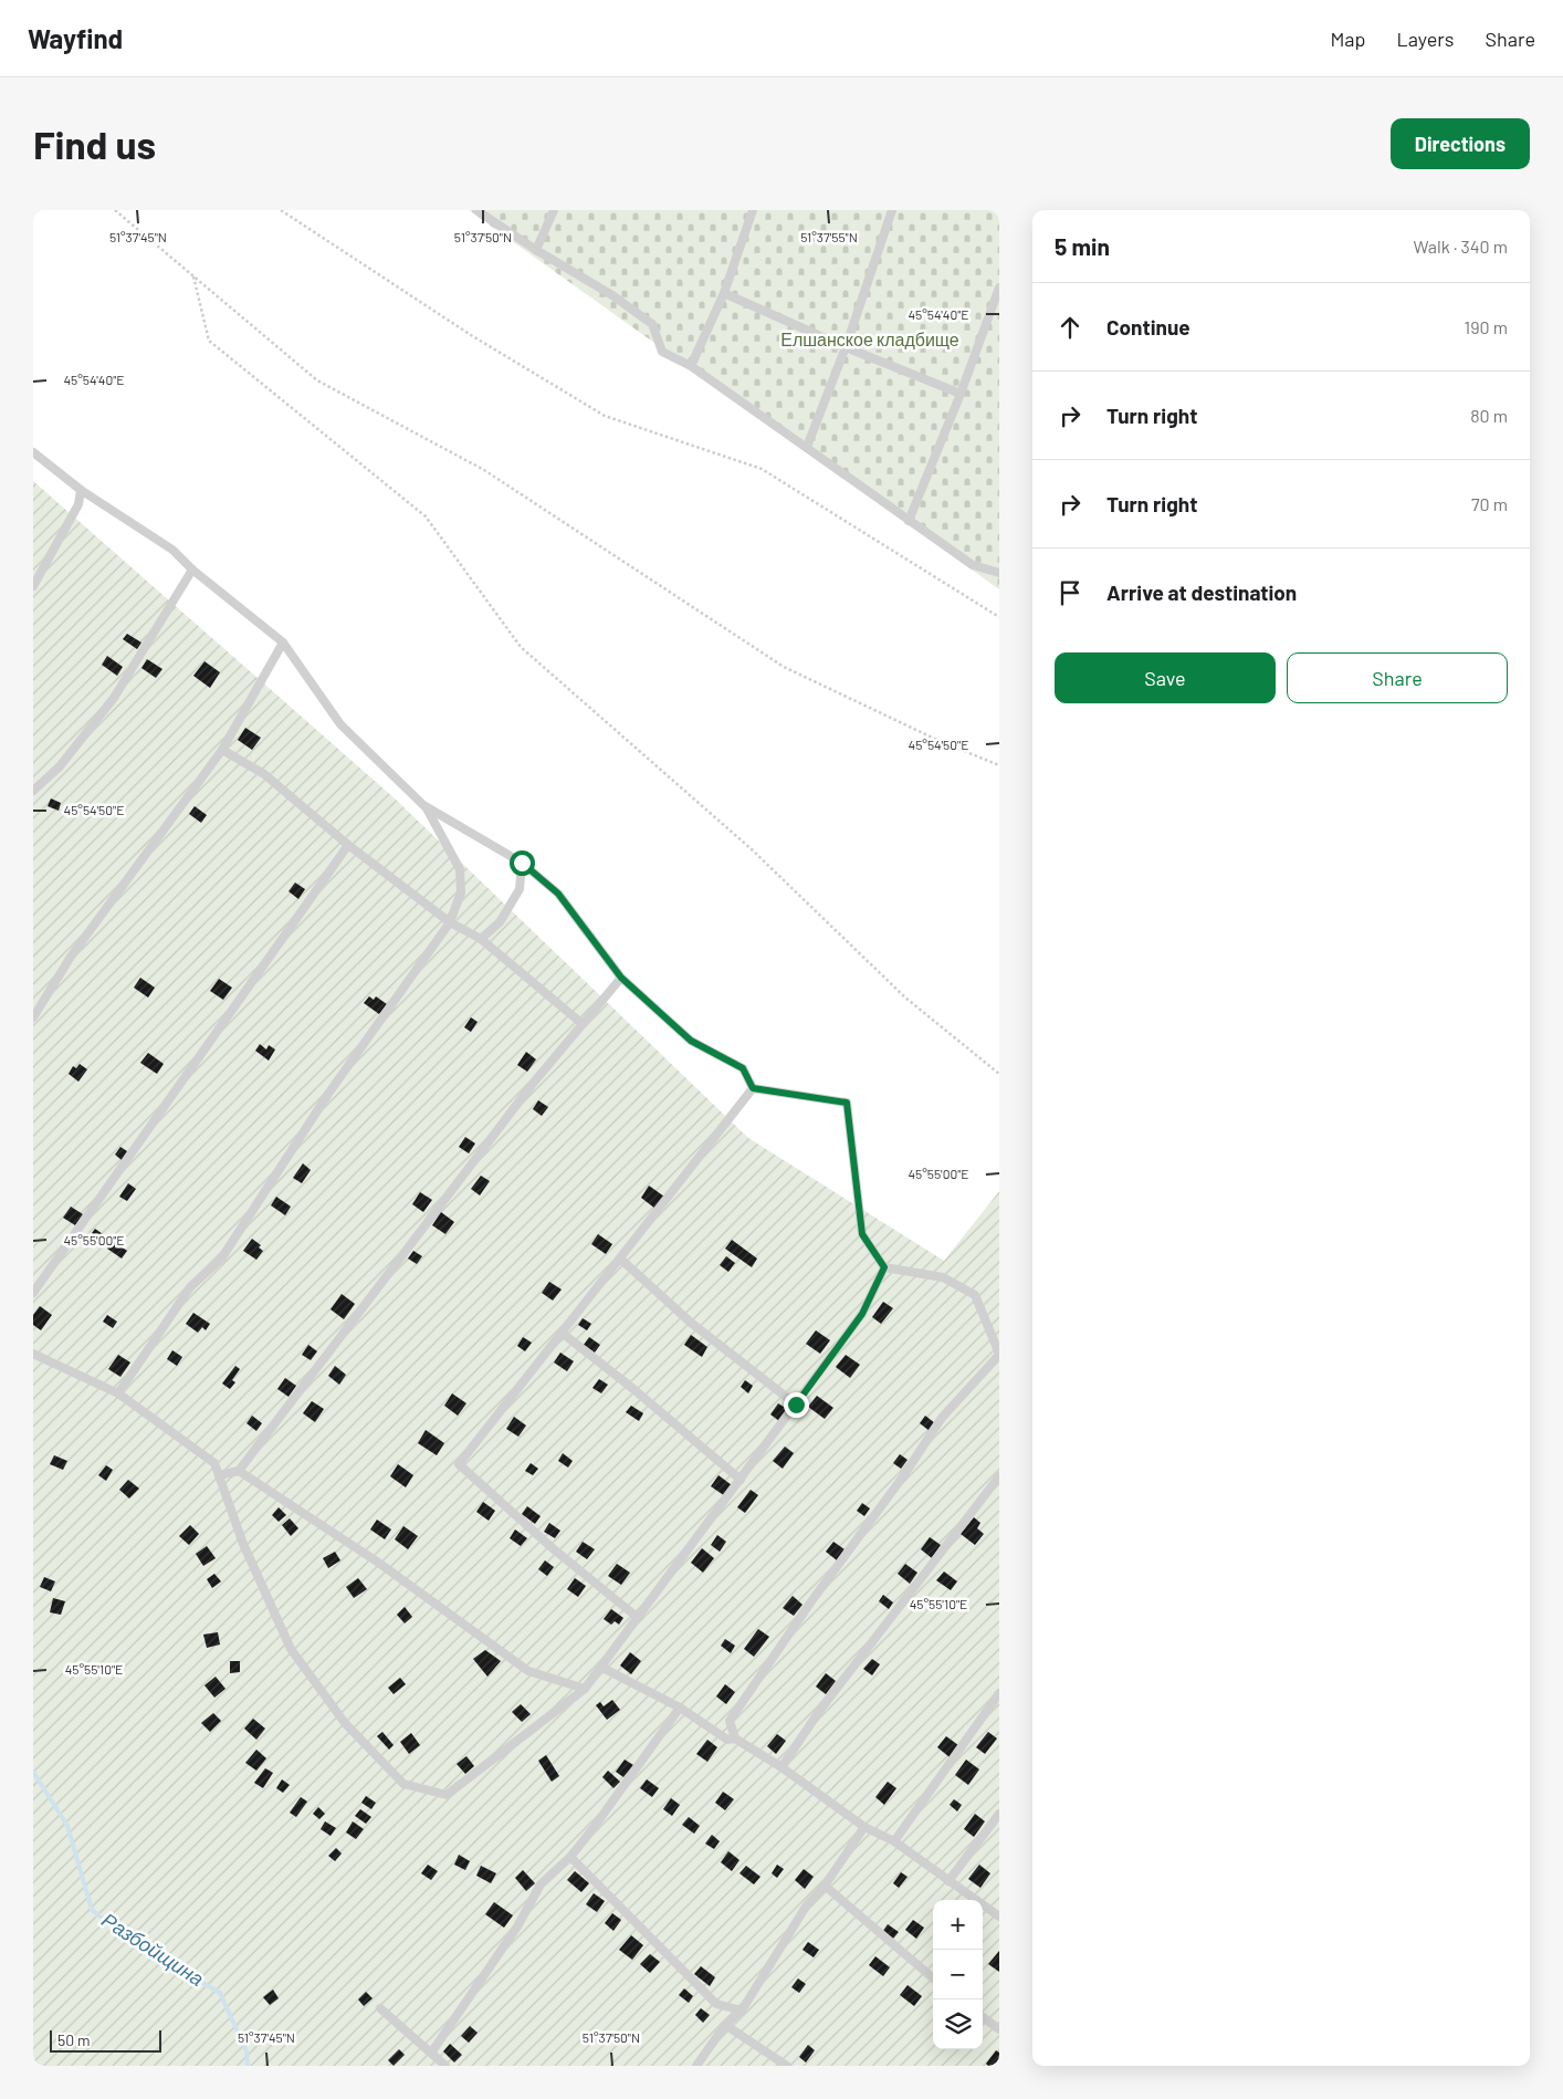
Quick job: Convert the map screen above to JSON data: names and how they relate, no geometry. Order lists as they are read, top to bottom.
{
  "water": ["Разбойщина"],
  "parks": ["Елшанское кладбище"],
  "scale_bar": "50 m",
  "page": {
    "header": "Wayfind",
    "nav": ["Map", "Layers", "Share"],
    "buttons": [
      "Directions",
      ["Save", "Share"]
    ],
    "title": "Find us",
    "heading": ["5 min", "Walk · 340 m"],
    "list": [
      ["Continue", "190 m"],
      ["Turn right", "80 m"],
      ["Turn right", "70 m"],
      "Arrive at destination"
    ],
    "map_buttons": ["+", "−"],
    "scale": "50 m"
  },
  "coordinates": [
    "51°37'45\"N",
    "51°37'50\"N",
    "51°37'55\"N",
    "45°54'40\"E",
    "45°54'50\"E",
    "45°55'00\"E",
    "45°55'10\"E"
  ]
}
